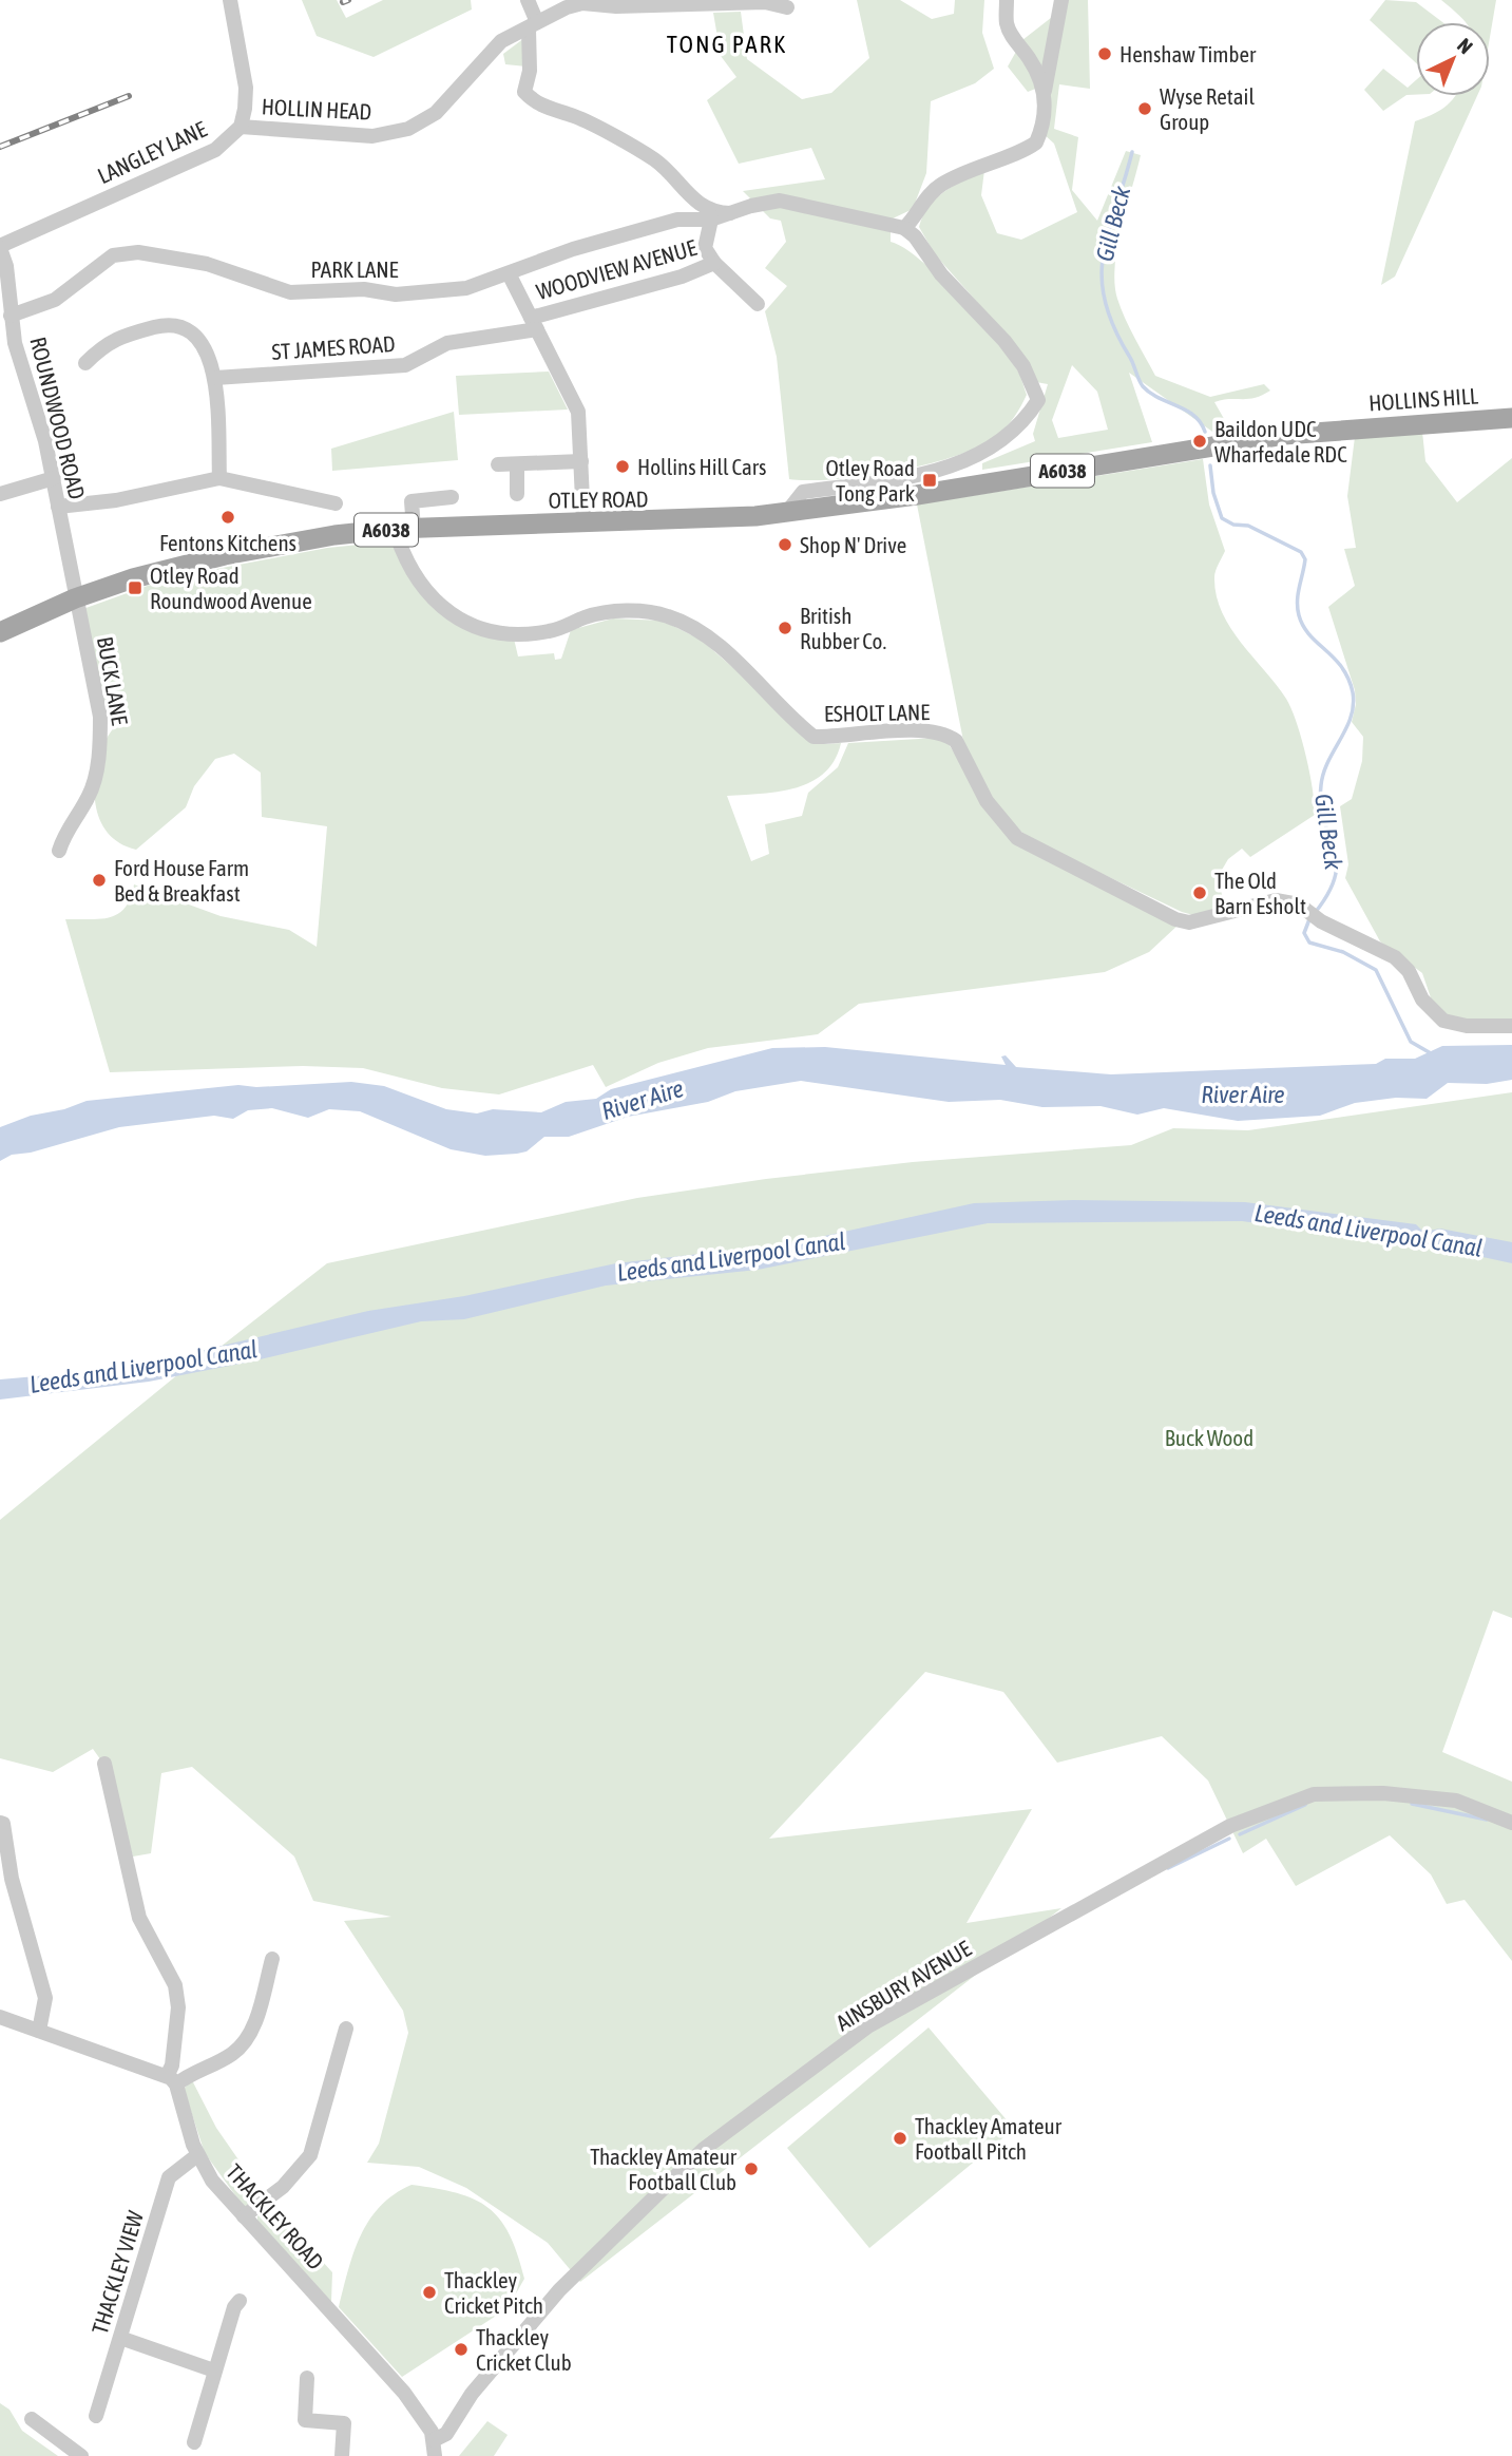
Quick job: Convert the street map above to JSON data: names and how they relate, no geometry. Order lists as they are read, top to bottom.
{
  "streets": {
    "main road": ["HOLLINS HILL", "A6038", "OTLEY ROAD"],
    "street": [
      "HOLLIN HEAD",
      "LANGLEY LANE",
      "PARK LANE",
      "WOODVIEW AVENUE",
      "ST JAMES ROAD",
      "ROUNDWOOD ROAD",
      "BUCK LANE",
      "ESHOLT LANE",
      "AINSBURY AVENUE",
      "THACKLEY ROAD",
      "THACKLEY VIEW"
    ]
  },
  "crossings": [
    ["HOLLIN HEAD", "LANGLEY LANE"],
    ["LANGLEY LANE", "ROUNDWOOD ROAD"],
    ["PARK LANE", "ROUNDWOOD ROAD"],
    ["WOODVIEW AVENUE", "ST JAMES ROAD"],
    ["HOLLINS HILL", "OTLEY ROAD"],
    ["ROUNDWOOD ROAD", "OTLEY ROAD"],
    ["ROUNDWOOD ROAD", "BUCK LANE"],
    ["OTLEY ROAD", "BUCK LANE"],
    ["OTLEY ROAD", "ESHOLT LANE"],
    ["AINSBURY AVENUE", "THACKLEY ROAD"],
    ["THACKLEY ROAD", "THACKLEY VIEW"]
  ],
  "districts": ["TONG PARK"],
  "water": ["Gill Beck", "River Aire", "Leeds and Liverpool Canal"],
  "parks": ["Buck Wood"],
  "places": {
    "other": [
      "Henshaw Timber",
      "Wyse Retail Group",
      "Baildon UDC Wharfedale RDC",
      "Hollins Hill Cars",
      "Fentons Kitchens",
      "Shop N' Drive",
      "British Rubber Co.",
      "Ford House Farm Bed & Breakfast",
      "The Old Barn Esholt",
      "Thackley Amateur Football Pitch",
      "Thackley Amateur Football Club",
      "Thackley Cricket Pitch",
      "Thackley Cricket Club"
    ],
    "transit": ["Otley Road Tong Park", "Otley Road Roundwood Avenue"]
  },
  "north": "top right"
}
